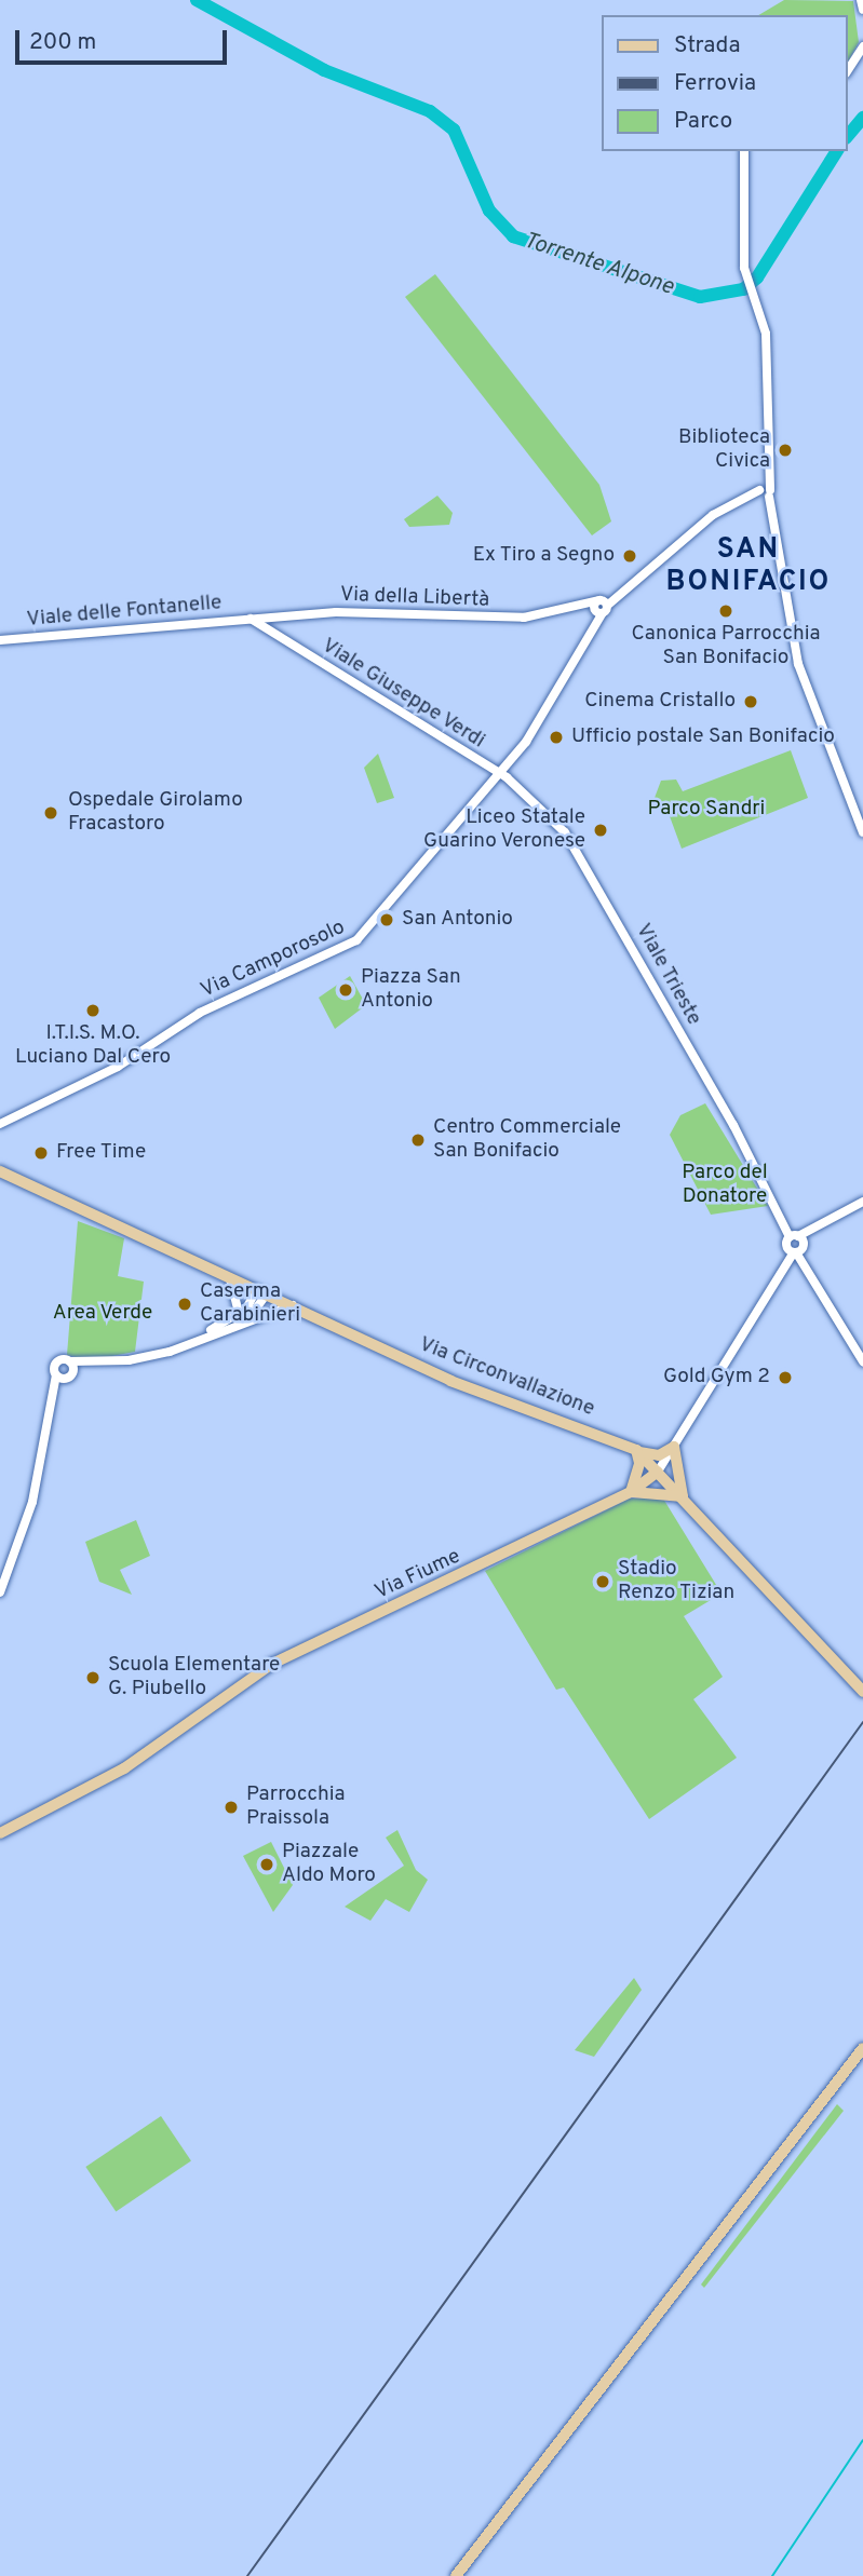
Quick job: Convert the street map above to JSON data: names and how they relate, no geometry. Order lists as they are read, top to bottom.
{
  "streets": {
    "main road": ["Via Circonvallazione", "Via Fiume"],
    "street": [
      "Via della Libertà",
      "Viale delle Fontanelle",
      "Viale Giuseppe Verdi",
      "Via Camporosolo",
      "Viale Trieste"
    ]
  },
  "crossings": [
    ["Via della Libertà", "Viale delle Fontanelle"],
    ["Via della Libertà", "Viale Giuseppe Verdi"],
    ["Via della Libertà", "Via Camporosolo"],
    ["Viale delle Fontanelle", "Viale Giuseppe Verdi"],
    ["Viale Giuseppe Verdi", "Via Camporosolo"],
    ["Viale Giuseppe Verdi", "Viale Trieste"],
    ["Via Camporosolo", "Viale Trieste"],
    ["Viale Trieste", "Via Fiume"],
    ["Via Circonvallazione", "Via Fiume"]
  ],
  "districts": ["SAN BONIFACIO"],
  "water": ["Torrente Alpone"],
  "parks": ["Parco Sandri", "Parco del Donatore", "Area Verde"],
  "places": [
    "Biblioteca Civica",
    "Ex Tiro a Segno",
    "Canonica Parrocchia San Bonifacio",
    "Cinema Cristallo",
    "Ufficio postale San Bonifacio",
    "Ospedale Girolamo Fracastoro",
    "Liceo Statale Guarino Veronese",
    "San Antonio",
    "Piazza San Antonio",
    "I.T.I.S. M.O. Luciano Dal Cero",
    "Centro Commerciale San Bonifacio",
    "Free Time",
    "Caserma Carabinieri",
    "Gold Gym 2",
    "Stadio Renzo Tizian",
    "Scuola Elementare G. Piubello",
    "Parrocchia Praissola",
    "Piazzale Aldo Moro"
  ],
  "legend": ["Strada", "Ferrovia", "Parco"],
  "scale_bar": "200 m"
}
